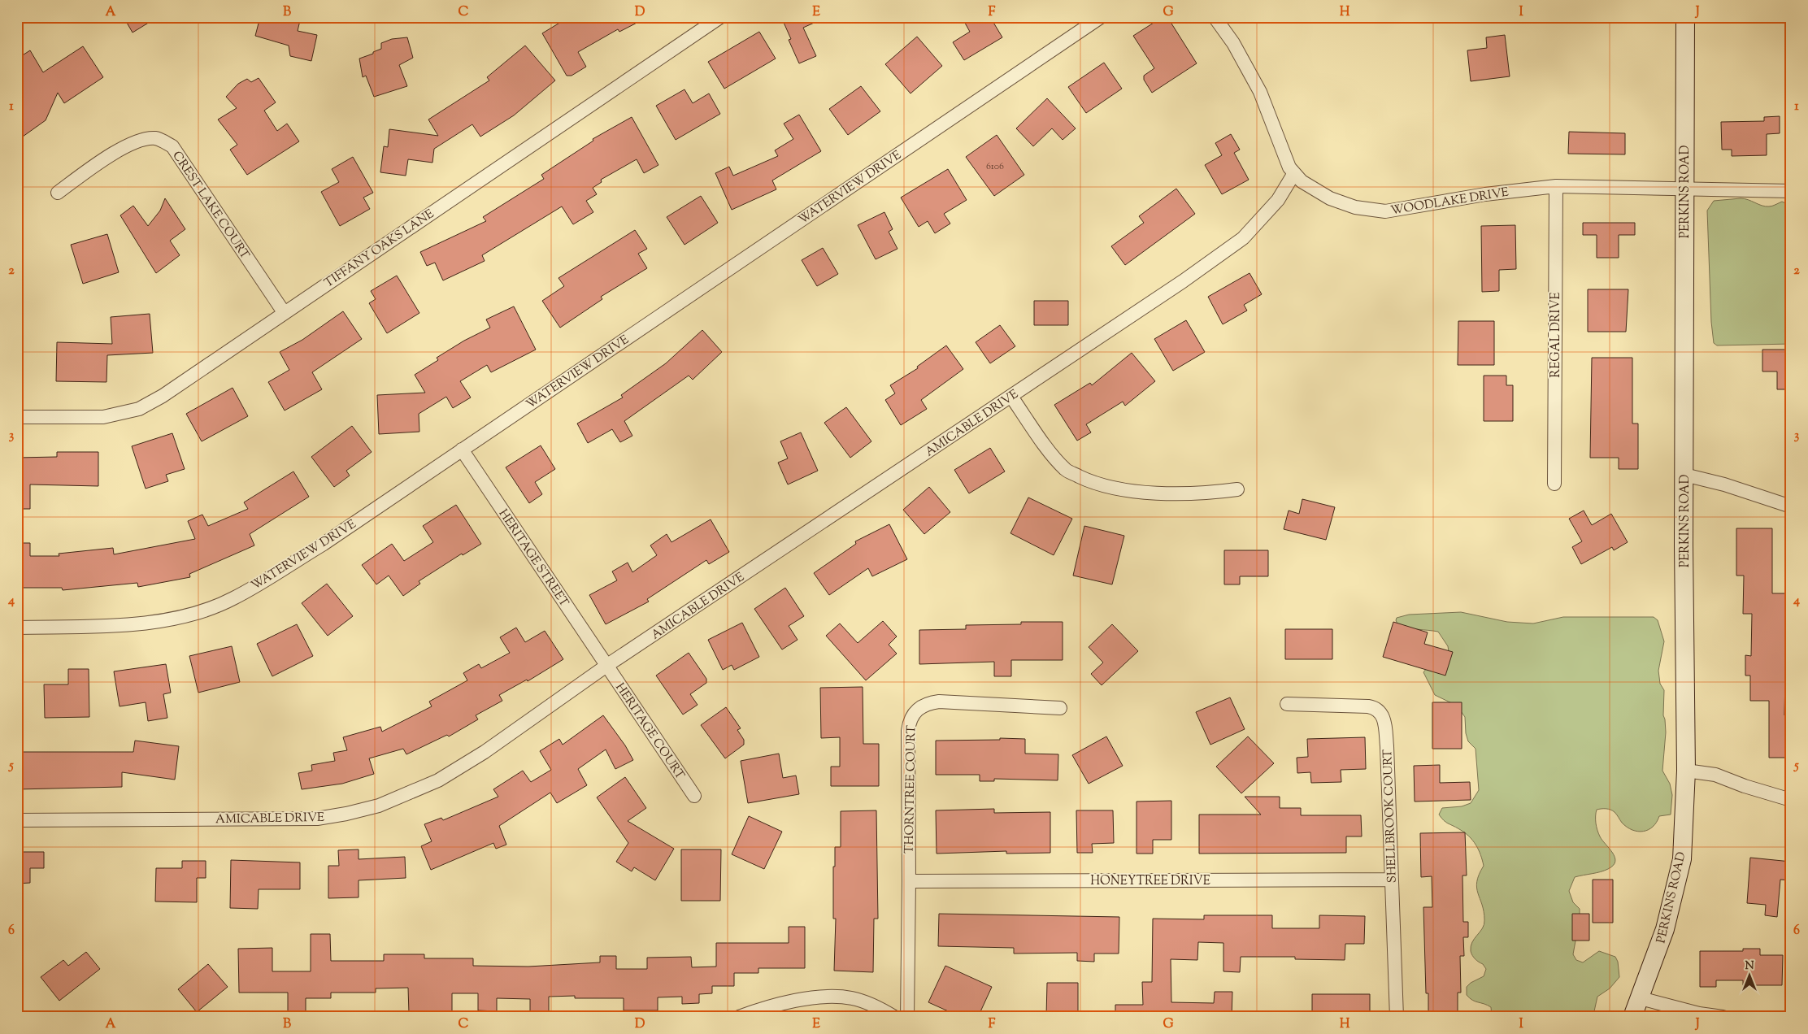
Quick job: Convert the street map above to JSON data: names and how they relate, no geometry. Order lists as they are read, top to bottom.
{
  "streets": {
    "main road": ["PERKINS ROAD"],
    "street": [
      "WATERVIEW DRIVE",
      "WOODLAKE DRIVE",
      "CREST LAKE COURT",
      "TIFFANY OAKS LANE",
      "REGAL DRIVE",
      "AMICABLE DRIVE",
      "HERITAGE STREET",
      "HERITAGE COURT",
      "THORNTREE COURT",
      "SHELLBROOK COURT",
      "HONEYTREE DRIVE"
    ]
  },
  "crossings": [
    ["WATERVIEW DRIVE", "HERITAGE STREET"],
    ["PERKINS ROAD", "WOODLAKE DRIVE"],
    ["WOODLAKE DRIVE", "REGAL DRIVE"],
    ["WOODLAKE DRIVE", "AMICABLE DRIVE"],
    ["CREST LAKE COURT", "TIFFANY OAKS LANE"],
    ["AMICABLE DRIVE", "HERITAGE STREET"],
    ["AMICABLE DRIVE", "HERITAGE COURT"],
    ["HERITAGE STREET", "HERITAGE COURT"],
    ["THORNTREE COURT", "HONEYTREE DRIVE"],
    ["SHELLBROOK COURT", "HONEYTREE DRIVE"]
  ],
  "house_numbers": ["6106"],
  "north": "top",
  "grid": {
    "columns": [
      "A",
      "B",
      "C",
      "D",
      "E",
      "F",
      "G",
      "H",
      "I",
      "J"
    ],
    "rows": [
      "1",
      "2",
      "3",
      "4",
      "5",
      "6"
    ]
  }
}
